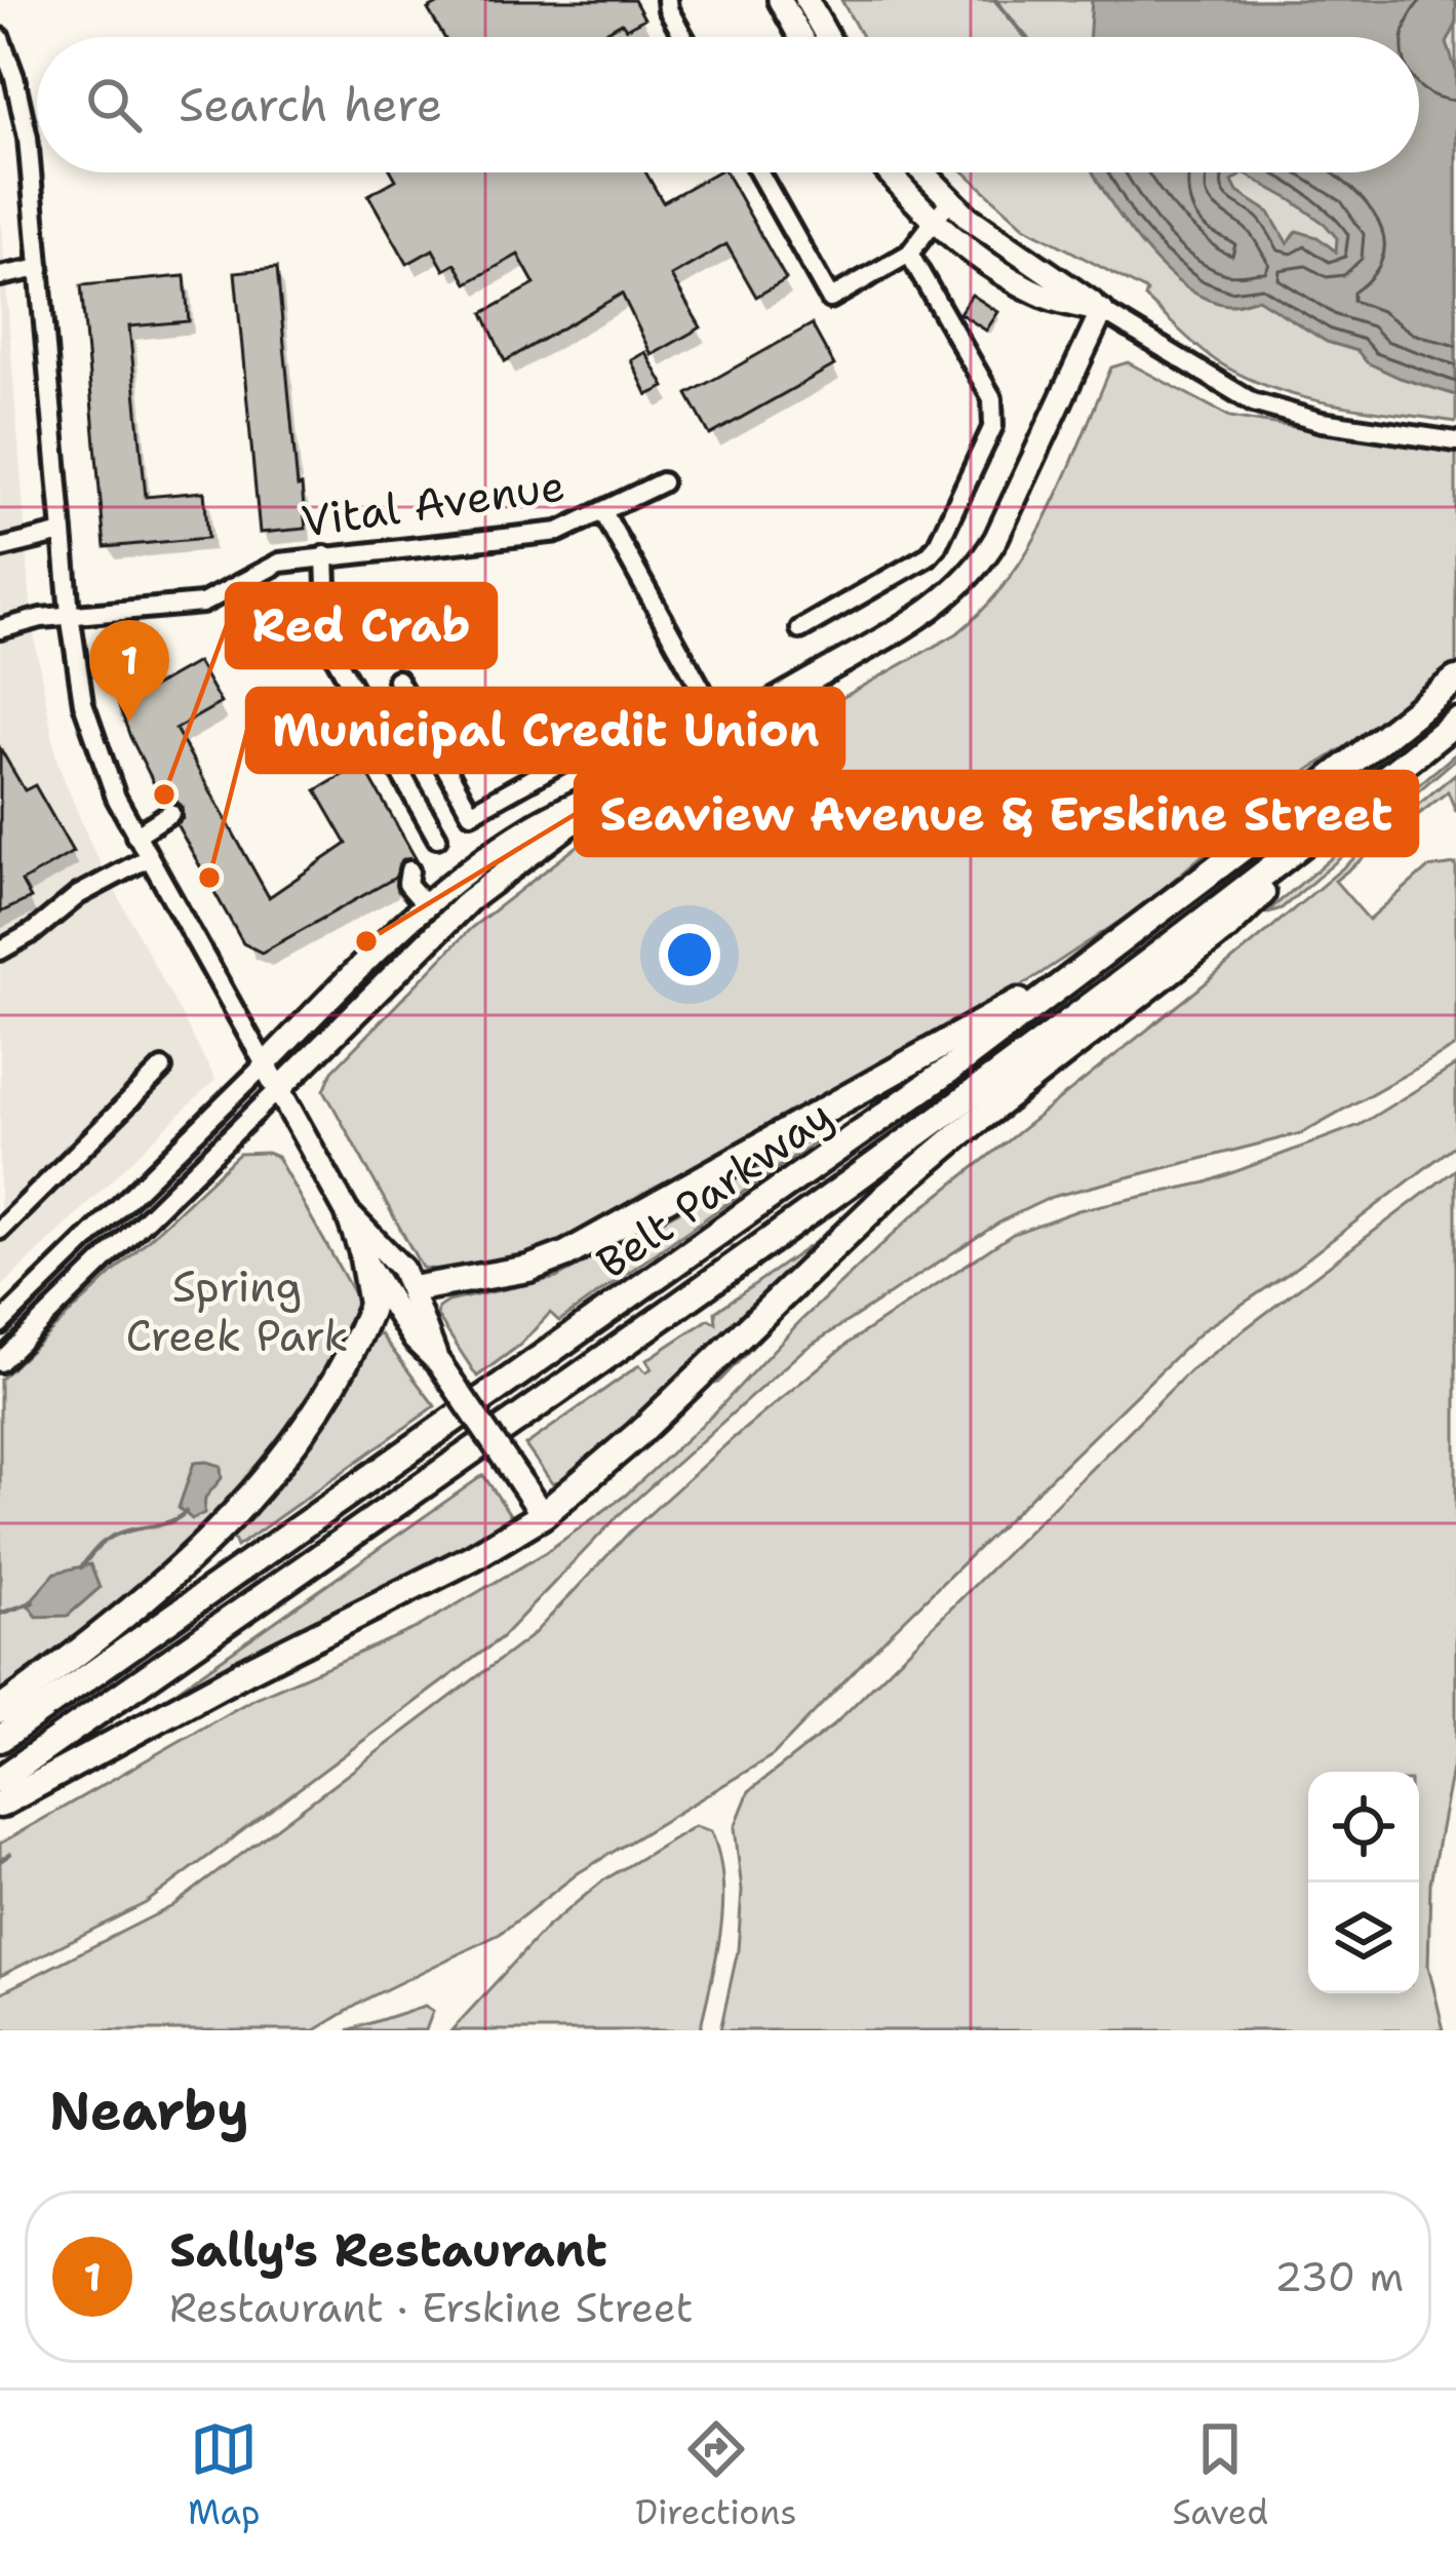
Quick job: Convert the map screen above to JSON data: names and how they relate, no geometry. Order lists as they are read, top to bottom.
{
  "streets": {
    "highway": ["Belt Parkway"],
    "street": ["Vital Avenue"]
  },
  "parks": ["Spring Creek Park"],
  "places": ["Red Crab", "Municipal Credit Union", "Seaview Avenue & Erskine Street"],
  "page": {
    "search": "Search here",
    "pins": "1",
    "heading": "Nearby",
    "list": [
      {
        "mark": "1",
        "name": "Sally's Restaurant",
        "note": "Restaurant · Erskine Street",
        "value": "230 m"
      }
    ],
    "nav": ["Map", "Directions", "Saved"]
  }
}
